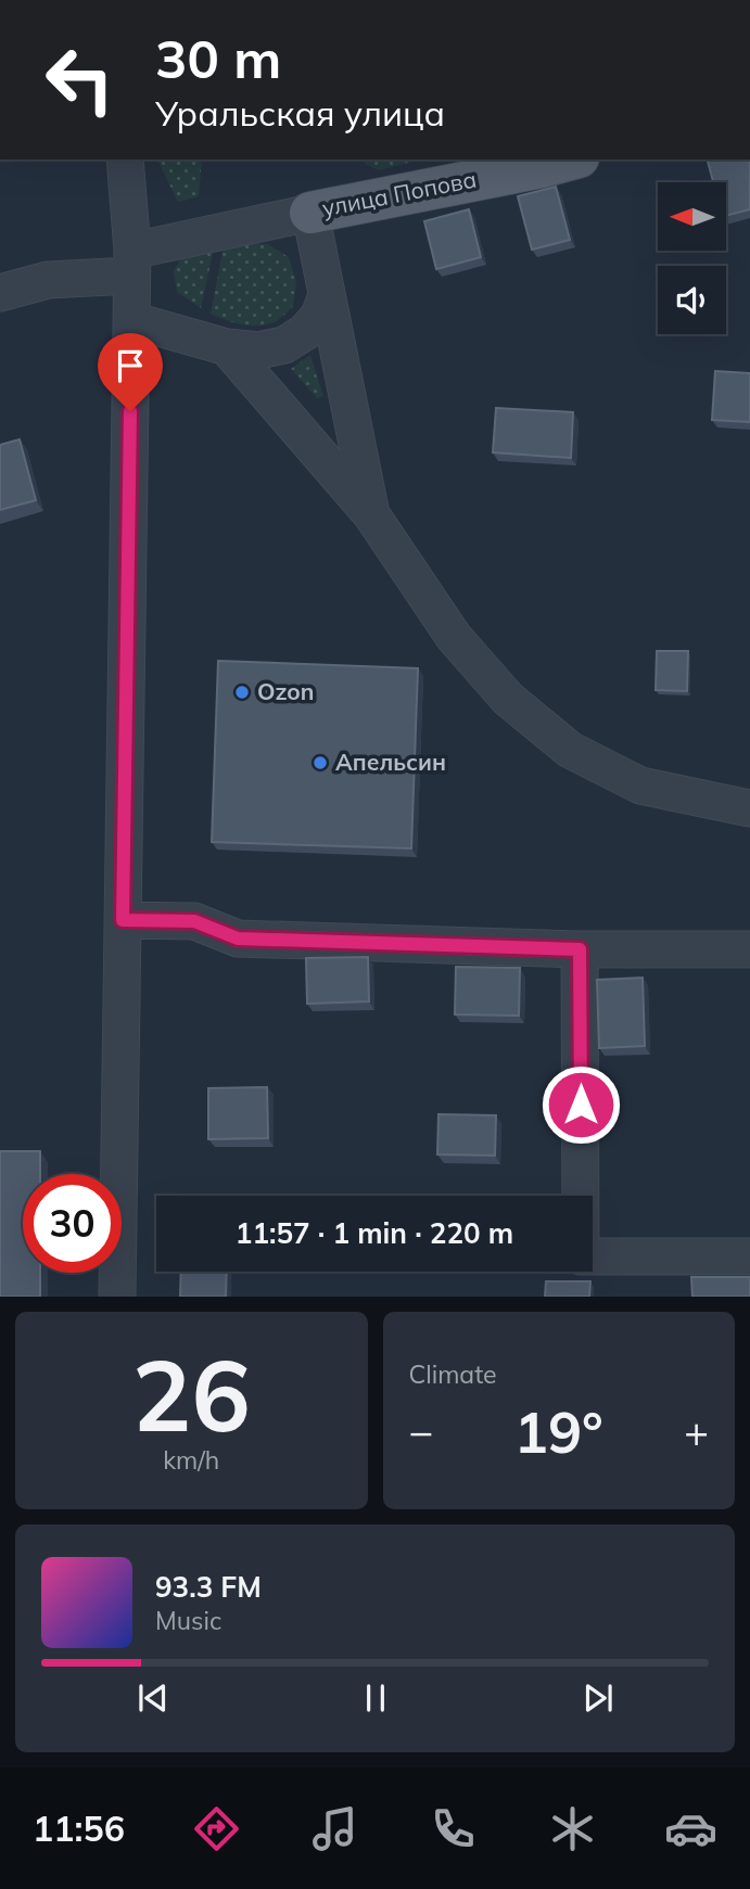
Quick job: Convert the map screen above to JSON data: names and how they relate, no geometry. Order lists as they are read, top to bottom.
{
  "streets": {
    "main road": ["улица Попова"]
  },
  "places": ["Ozon", "Апельсин"],
  "north": "left",
  "page": {
    "turn": ["30 m", "Уральская улица"],
    "limit": "30",
    "trip": "11:57 · 1 min · 220 m",
    "tile": [
      ["26", "km/h"],
      "Climate"
    ],
    "heat": ["−", "19°", "+"],
    "song": ["93.3 FM", "Music"],
    "tabs": "11:56"
  }
}
